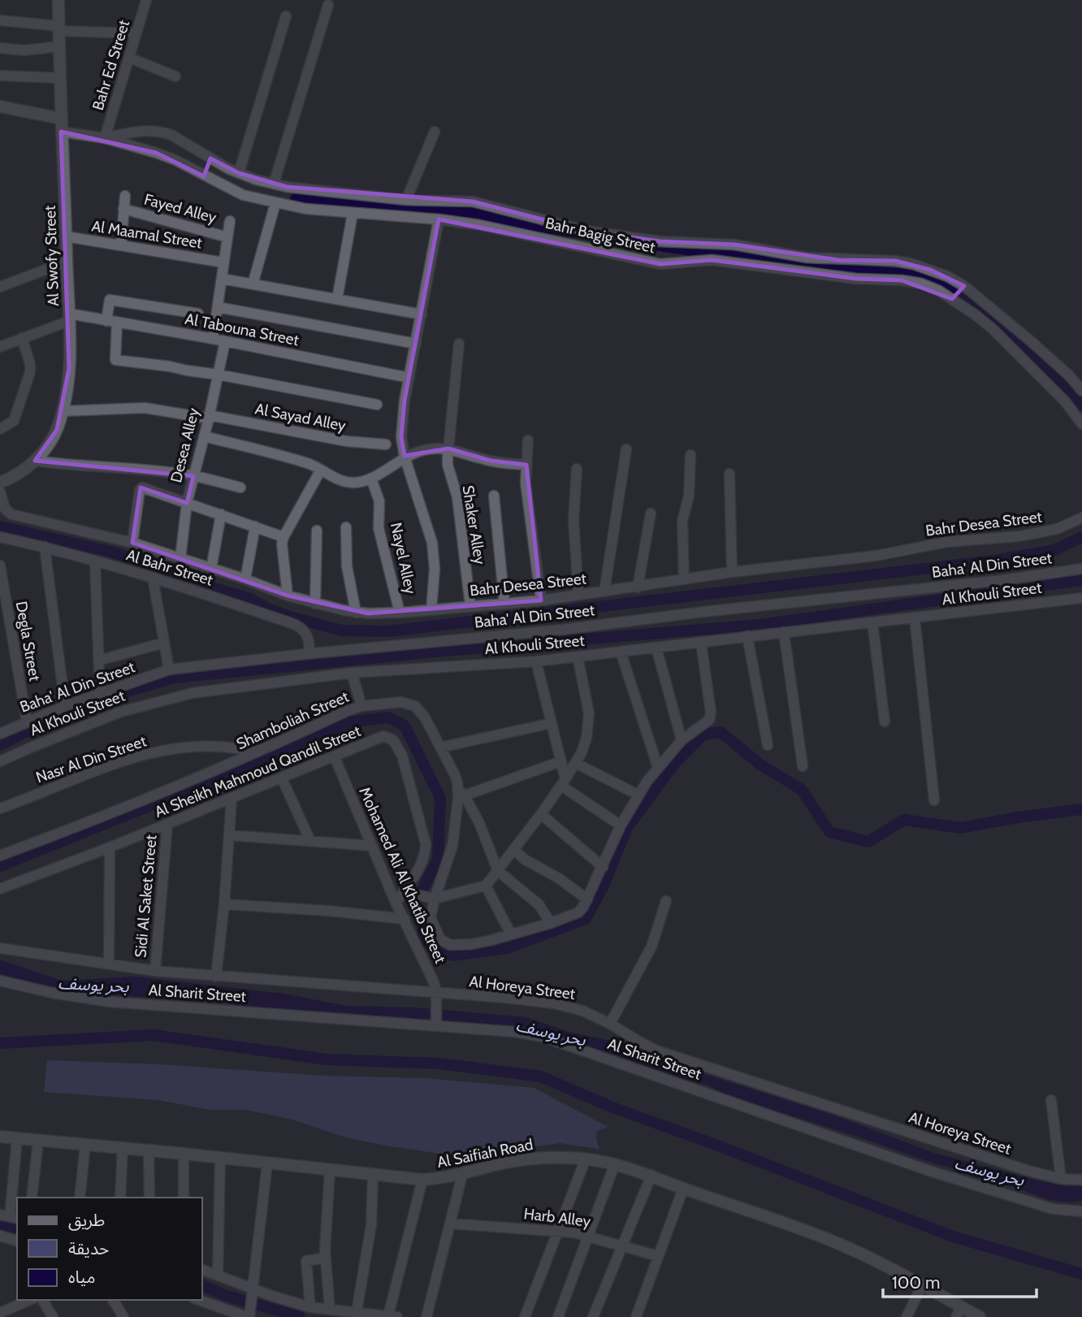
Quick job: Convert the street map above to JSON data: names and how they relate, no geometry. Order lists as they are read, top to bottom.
{
  "streets": {
    "street": [
      "Bahr Ed Street",
      "Fayed Alley",
      "Al Maamal Street",
      "Bahr Bagig Street",
      "Al Swofy Street",
      "Al Tabouna Street",
      "Al Sayad Alley",
      "Desea Alley",
      "Bahr Desea Street",
      "Shaker Alley",
      "Nayel Alley",
      "Baha' Al Din Street",
      "Al Bahr Street",
      "Al Khouli Street",
      "Degla Street",
      "Shamboliah Street",
      "Nasr Al Din Street",
      "Al Sheikh Mahmoud Qandil Street",
      "Mohamed Ali Al Khatib Street",
      "Sidi Al Saket Street",
      "Al Horeya Street",
      "Al Sharit Street",
      "Al Saifiah Road",
      "Harb Alley"
    ]
  },
  "crossings": [
    ["Bahr Ed Street", "Bahr Bagig Street"],
    ["Al Maamal Street", "Al Swofy Street"],
    ["Bahr Bagig Street", "Al Swofy Street"],
    ["Al Swofy Street", "Al Tabouna Street"],
    ["Al Swofy Street", "Al Sayad Alley"],
    ["Al Tabouna Street", "Desea Alley"],
    ["Al Sayad Alley", "Desea Alley"],
    ["Desea Alley", "Bahr Desea Street"],
    ["Bahr Desea Street", "Shaker Alley"],
    ["Bahr Desea Street", "Nayel Alley"],
    ["Baha' Al Din Street", "Al Bahr Street"],
    ["Baha' Al Din Street", "Degla Street"],
    ["Al Khouli Street", "Shamboliah Street"],
    ["Shamboliah Street", "Nasr Al Din Street"],
    ["Al Sheikh Mahmoud Qandil Street", "Mohamed Ali Al Khatib Street"],
    ["Al Sheikh Mahmoud Qandil Street", "Sidi Al Saket Street"],
    ["Mohamed Ali Al Khatib Street", "Al Horeya Street"],
    ["Mohamed Ali Al Khatib Street", "Al Sharit Street"],
    ["Sidi Al Saket Street", "Al Horeya Street"]
  ],
  "water": ["بحر يوسف"],
  "legend": ["طريق", "حديقة", "مياه"],
  "scale_bar": "100 m"
}
